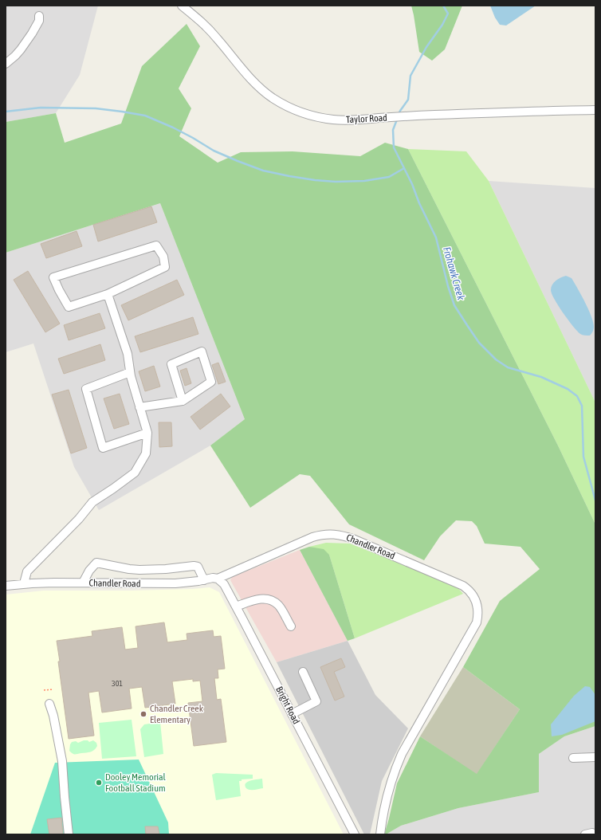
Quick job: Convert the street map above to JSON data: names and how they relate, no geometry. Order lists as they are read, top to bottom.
{
  "streets": {
    "street": ["Taylor Road", "Chandler Road", "Bright Road"]
  },
  "crossings": [
    ["Chandler Road", "Bright Road"]
  ],
  "water": ["Frohawk Creek"],
  "places": ["Chandler Creek Elementary", "Dooley Memorial Football Stadium"],
  "house_numbers": ["301"]
}
